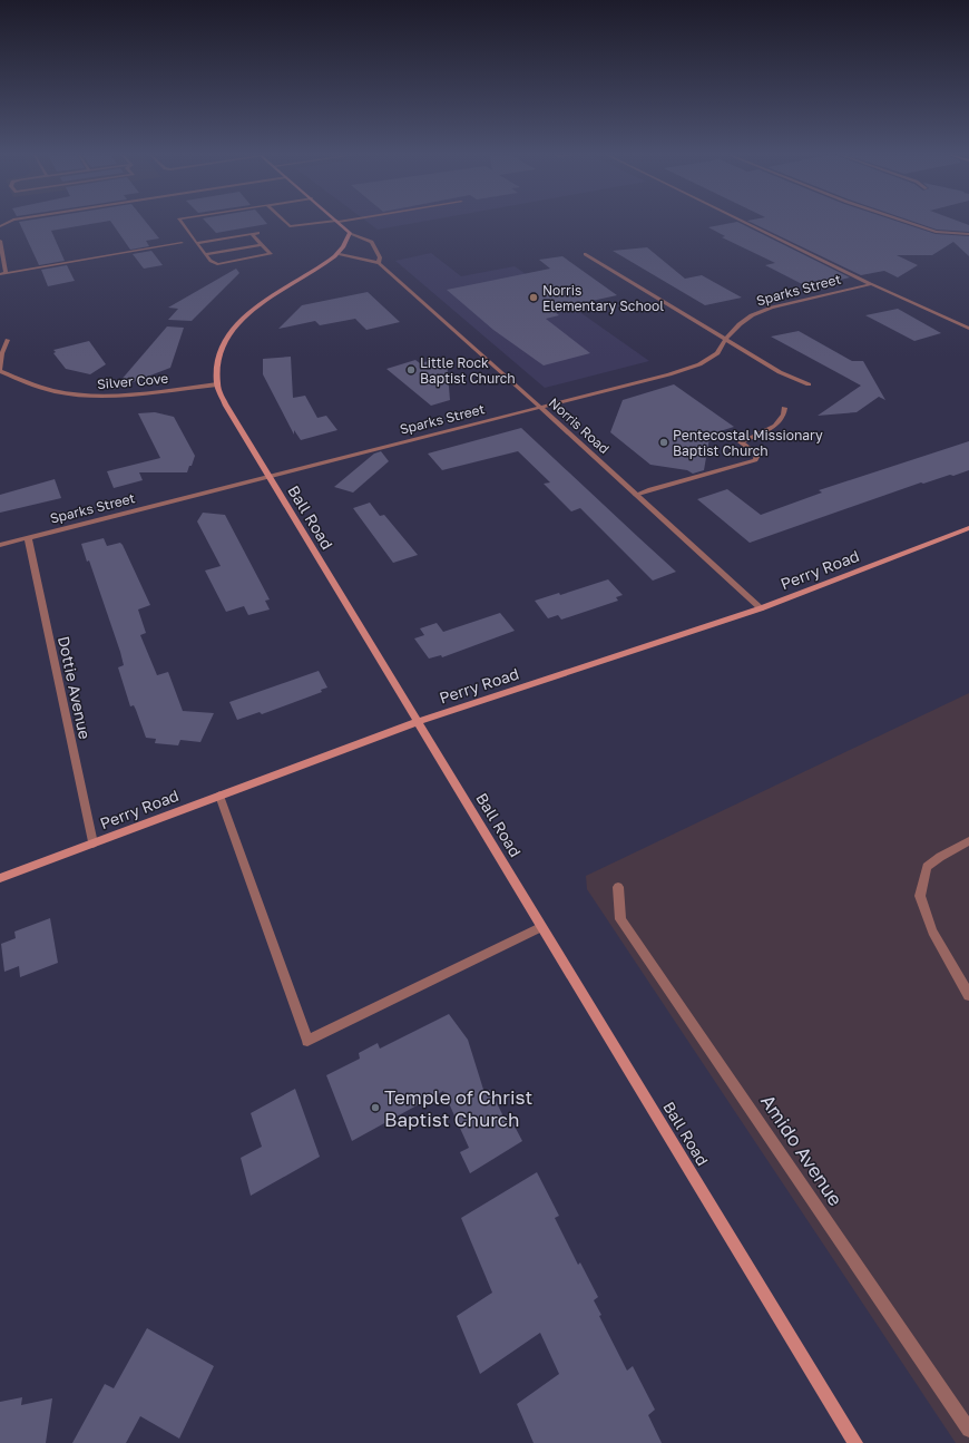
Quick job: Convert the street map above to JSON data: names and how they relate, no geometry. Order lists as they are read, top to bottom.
{
  "streets": {
    "main road": ["Ball Road", "Perry Road"],
    "street": [
      "Sparks Street",
      "Silver Cove",
      "Norris Road",
      "Dottie Avenue",
      "Amido Avenue"
    ]
  },
  "crossings": [
    ["Sparks Street", "Norris Road"],
    ["Sparks Street", "Ball Road"],
    ["Sparks Street", "Dottie Avenue"],
    ["Silver Cove", "Ball Road"],
    ["Norris Road", "Ball Road"],
    ["Norris Road", "Perry Road"],
    ["Ball Road", "Perry Road"],
    ["Perry Road", "Dottie Avenue"]
  ],
  "places": [
    "Norris Elementary School",
    "Little Rock Baptist Church",
    "Pentecostal Missionary Baptist Church",
    "Temple of Christ Baptist Church"
  ]
}
